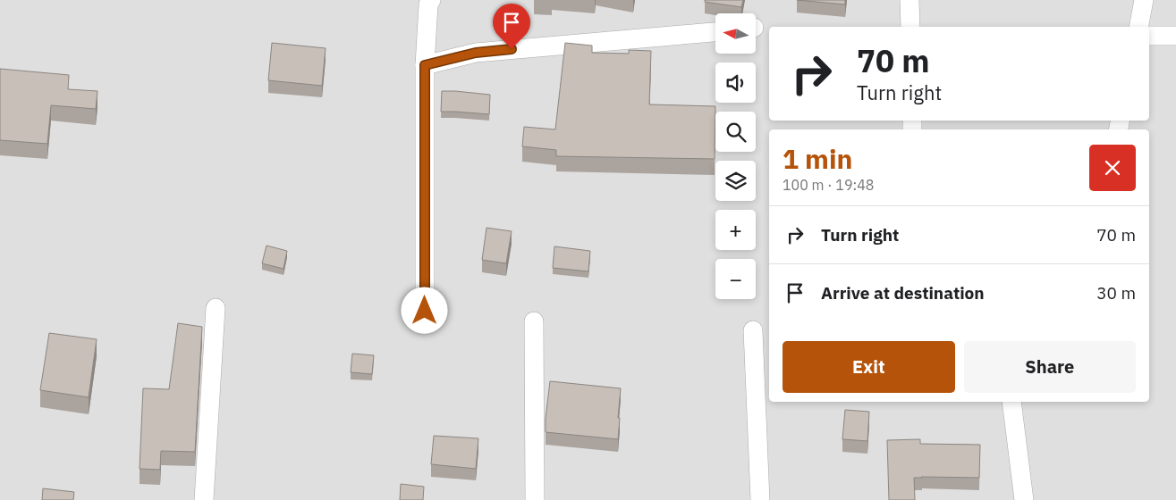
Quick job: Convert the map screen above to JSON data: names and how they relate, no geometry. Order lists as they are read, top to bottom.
{
  "north": "left",
  "page": {
    "map_buttons": ["+", "−"],
    "turn": ["70 m", "Turn right"],
    "heading": ["1 min", "100 m · 19:48"],
    "list": [
      {
        "name": "Turn right",
        "value": "70 m"
      },
      {
        "name": "Arrive at destination",
        "value": "30 m"
      }
    ],
    "buttons": ["Exit", "Share"]
  }
}
